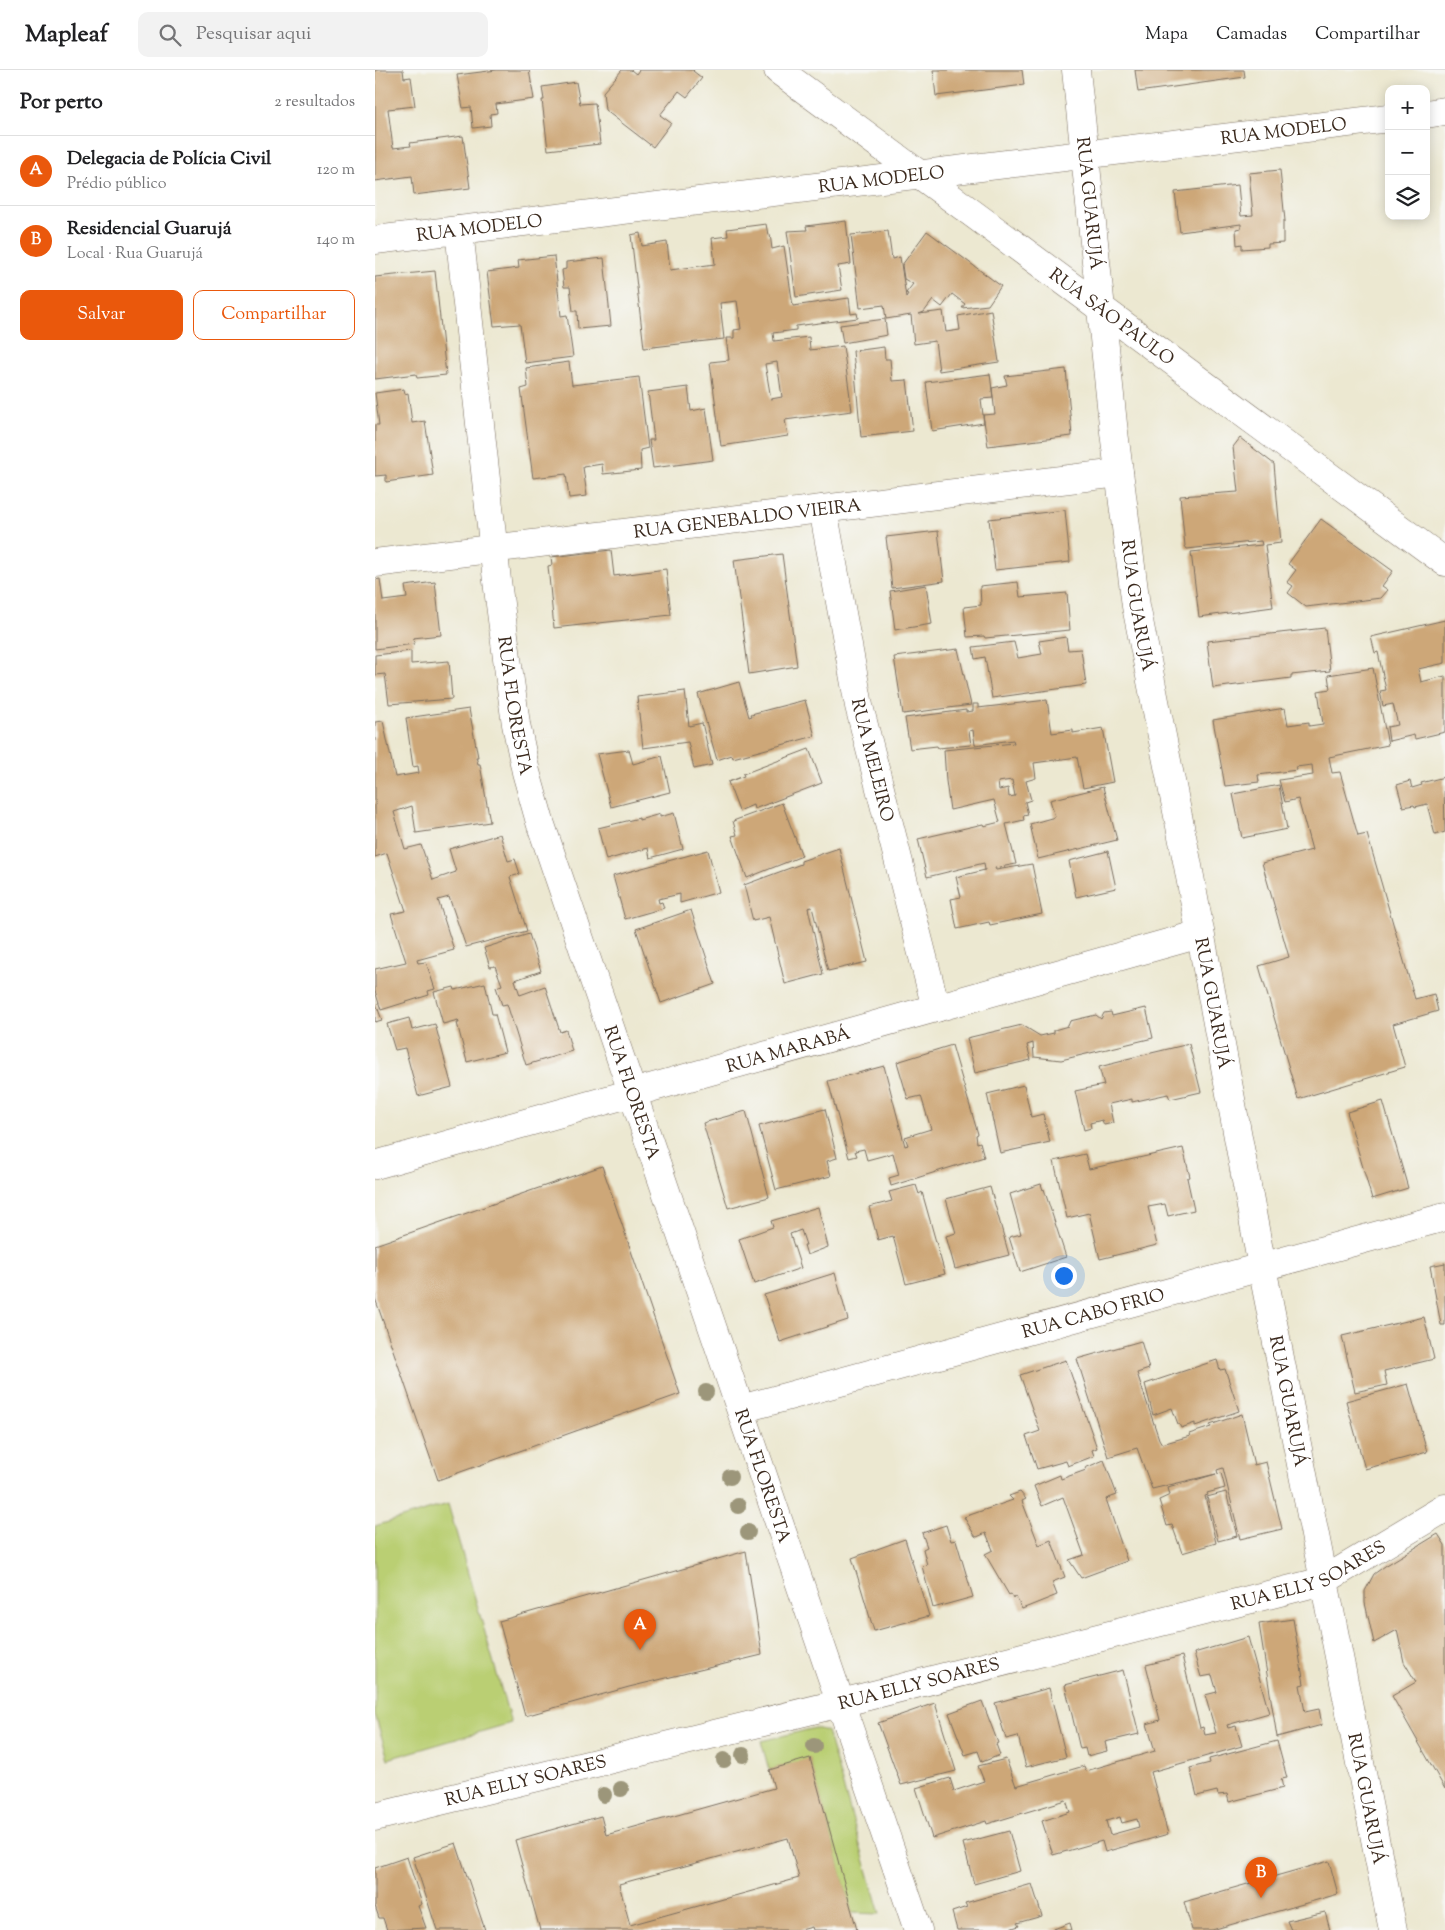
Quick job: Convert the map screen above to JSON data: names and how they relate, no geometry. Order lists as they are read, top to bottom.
{
  "streets": {
    "street": [
      "RUA MODELO",
      "RUA GUARUJÁ",
      "RUA SÃO PAULO",
      "RUA GENEBALDO VIEIRA",
      "RUA FLORESTA",
      "RUA MELEIRO",
      "RUA MARABÁ",
      "RUA CABO FRIO",
      "RUA ELLY SOARES"
    ]
  },
  "crossings": [
    ["RUA MODELO", "RUA GUARUJÁ"],
    ["RUA MODELO", "RUA SÃO PAULO"],
    ["RUA MODELO", "RUA FLORESTA"],
    ["RUA GUARUJÁ", "RUA SÃO PAULO"],
    ["RUA GUARUJÁ", "RUA GENEBALDO VIEIRA"],
    ["RUA GUARUJÁ", "RUA MARABÁ"],
    ["RUA GUARUJÁ", "RUA CABO FRIO"],
    ["RUA GUARUJÁ", "RUA ELLY SOARES"],
    ["RUA GENEBALDO VIEIRA", "RUA FLORESTA"],
    ["RUA GENEBALDO VIEIRA", "RUA MELEIRO"],
    ["RUA FLORESTA", "RUA MARABÁ"],
    ["RUA FLORESTA", "RUA CABO FRIO"],
    ["RUA FLORESTA", "RUA ELLY SOARES"],
    ["RUA MELEIRO", "RUA MARABÁ"]
  ],
  "page": {
    "header": "Mapleaf",
    "search": "Pesquisar aqui",
    "nav": ["Mapa", "Camadas", "Compartilhar"],
    "heading": ["Por perto", "2 resultados"],
    "map_buttons": ["+", "−"],
    "list": [
      {
        "mark": "A",
        "name": "Delegacia de Polícia Civil",
        "note": "Prédio público",
        "value": "120 m"
      },
      {
        "mark": "B",
        "name": "Residencial Guarujá",
        "note": "Local · Rua Guarujá",
        "value": "140 m"
      }
    ],
    "buttons": ["Salvar", "Compartilhar"],
    "pins": ["A", "B"]
  }
}
